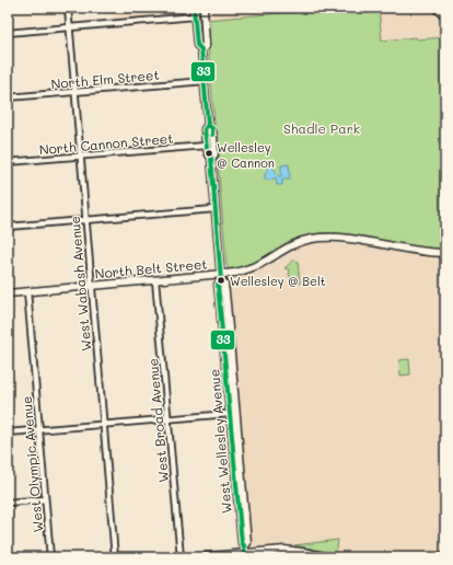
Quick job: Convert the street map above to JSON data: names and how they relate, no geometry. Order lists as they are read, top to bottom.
{
  "streets": {
    "main road": ["North Belt Street", "West Wellesley Avenue"],
    "street": [
      "North Elm Street",
      "North Cannon Street",
      "West Wabash Avenue",
      "West Broad Avenue",
      "West Olympic Avenue"
    ]
  },
  "crossings": [
    ["North Elm Street", "West Wabash Avenue"],
    ["North Elm Street", "West Wellesley Avenue"],
    ["North Cannon Street", "West Wabash Avenue"],
    ["North Cannon Street", "West Wellesley Avenue"],
    ["North Belt Street", "West Wabash Avenue"],
    ["North Belt Street", "West Broad Avenue"],
    ["North Belt Street", "West Wellesley Avenue"],
    ["North Belt Street", "West Olympic Avenue"]
  ],
  "parks": ["Shadle Park"],
  "places": ["Wellesley @ Cannon", "Wellesley @ Belt"],
  "lines": ["transit line 33"]
}
